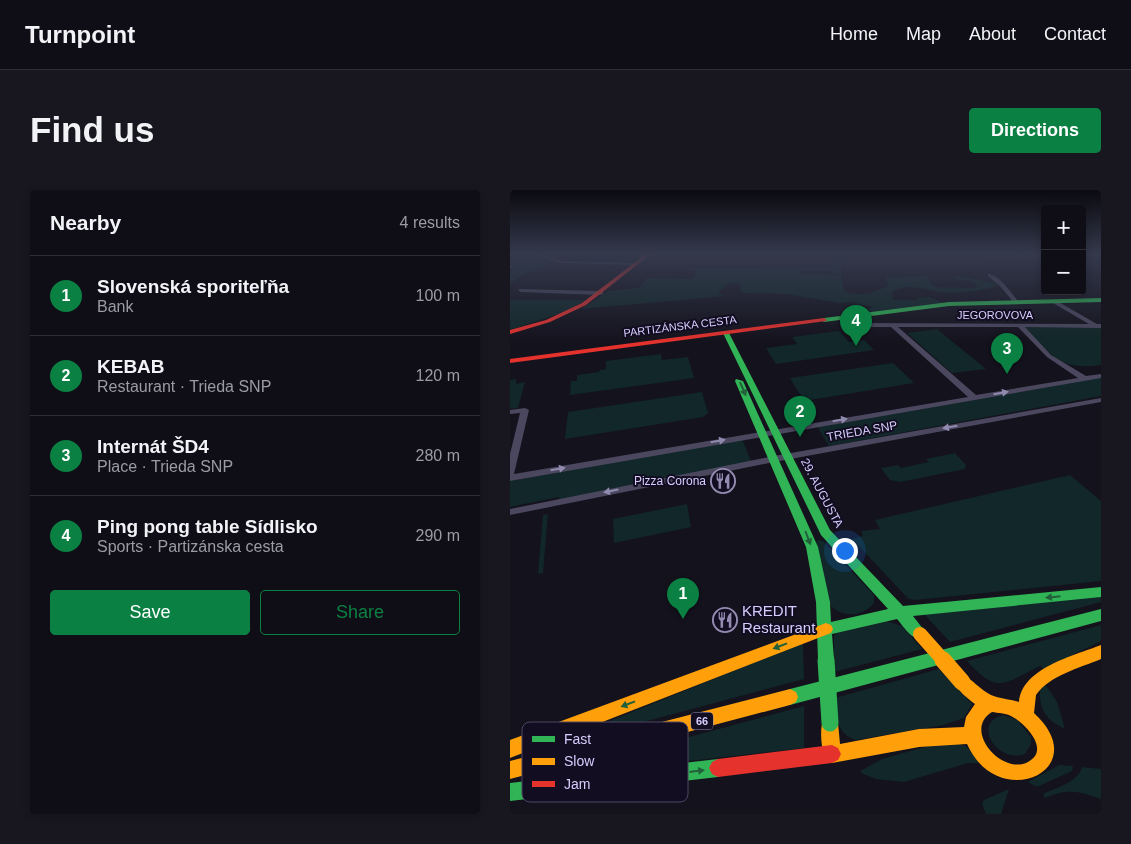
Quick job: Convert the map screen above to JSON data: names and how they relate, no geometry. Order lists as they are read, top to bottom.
{
  "streets": {
    "street": [
      "JEGOROVOVA",
      "PARTIZÁNSKA CESTA",
      "TRIEDA SNP",
      "29. AUGUSTA",
      "66"
    ]
  },
  "crossings": [
    ["JEGOROVOVA", "PARTIZÁNSKA CESTA"],
    ["PARTIZÁNSKA CESTA", "29. AUGUSTA"],
    ["TRIEDA SNP", "29. AUGUSTA"]
  ],
  "places": {
    "restaurant": ["Pizza Corona", "KREDIT Restaurant"]
  },
  "legend": ["Fast", "Slow", "Jam"],
  "page": {
    "header": "Turnpoint",
    "nav": [
      "Home",
      "Map",
      "About",
      "Contact"
    ],
    "buttons": [
      "Directions",
      ["Save", "Share"]
    ],
    "title": "Find us",
    "heading": ["Nearby", "4 results"],
    "map_buttons": ["+", "−"],
    "list": [
      {
        "mark": "1",
        "name": "Slovenská sporiteľňa",
        "note": "Bank",
        "value": "100 m"
      },
      {
        "mark": "2",
        "name": "KEBAB",
        "note": "Restaurant · Trieda SNP",
        "value": "120 m"
      },
      {
        "mark": "3",
        "name": "Internát ŠD4",
        "note": "Place · Trieda SNP",
        "value": "280 m"
      },
      {
        "mark": "4",
        "name": "Ping pong table Sídlisko",
        "note": "Sports · Partizánska cesta",
        "value": "290 m"
      }
    ],
    "pins": [
      "4",
      "3",
      "2",
      "1"
    ]
  }
}
